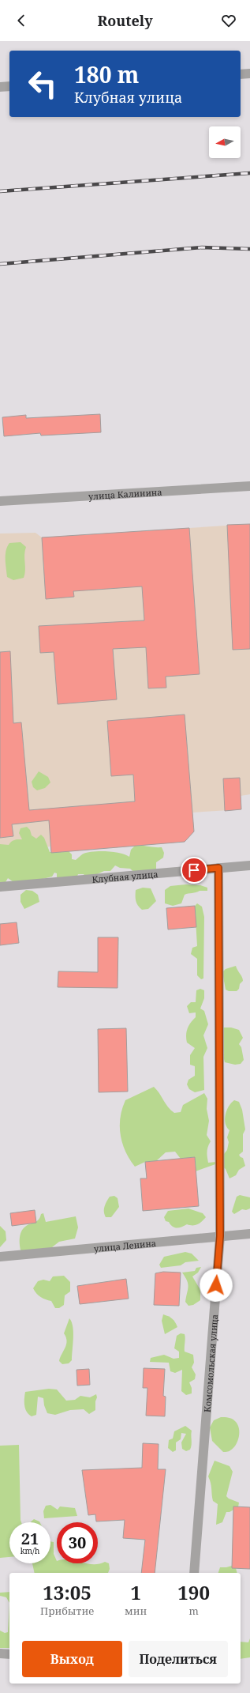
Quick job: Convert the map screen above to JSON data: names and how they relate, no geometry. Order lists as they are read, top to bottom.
{
  "streets": {
    "street": [
      "улица Калинина",
      "Клубная улица",
      "улица Ленина",
      "Комсомольская улица"
    ]
  },
  "crossings": [
    ["Клубная улица", "Комсомольская улица"],
    ["улица Ленина", "Комсомольская улица"]
  ],
  "north": "left",
  "page": {
    "header": "Routely",
    "turn": ["180 m", "Клубная улица"],
    "speed": "21 km/h",
    "limit": "30",
    "eta": [
      "13:05",
      "Прибытие",
      "1",
      "мин",
      "190",
      "m"
    ],
    "buttons": ["Выход", "Поделиться"]
  }
}
